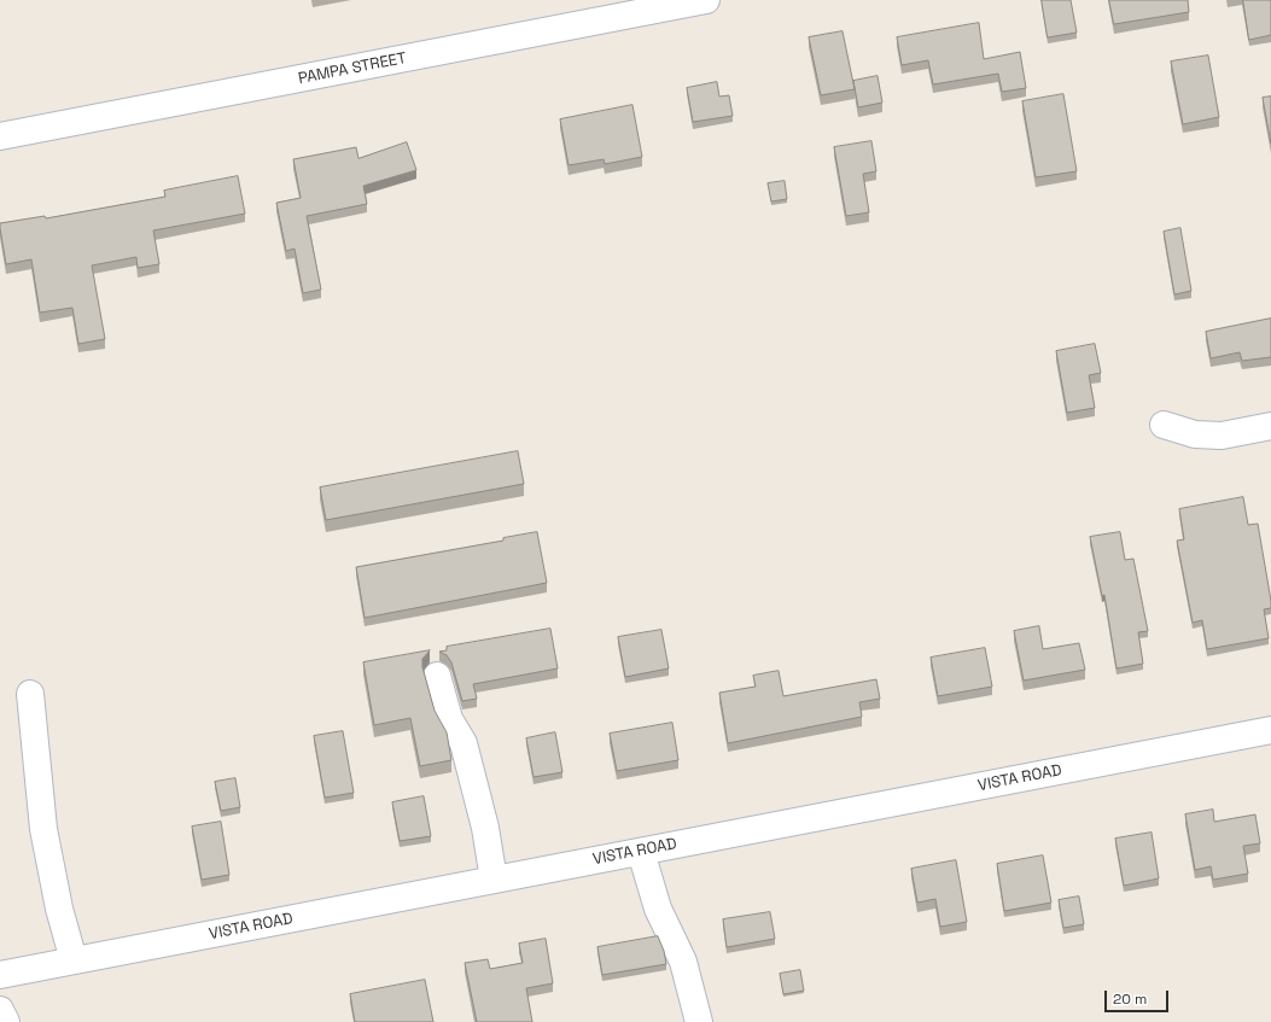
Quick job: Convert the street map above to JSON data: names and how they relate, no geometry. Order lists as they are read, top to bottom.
{
  "streets": {
    "street": ["PAMPA STREET", "VISTA ROAD"]
  },
  "scale_bar": "20 m"
}
